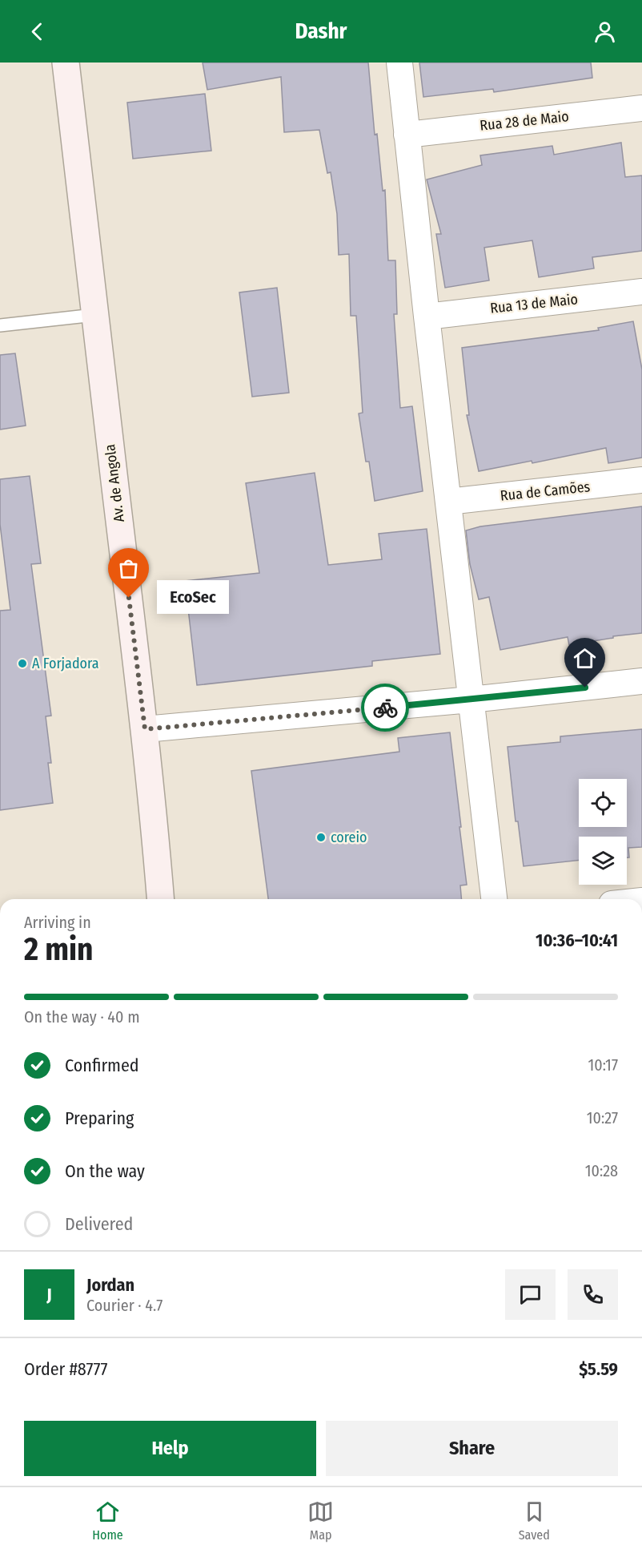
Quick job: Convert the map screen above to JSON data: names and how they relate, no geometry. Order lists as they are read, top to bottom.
{
  "streets": {
    "main road": ["Av. de Angola"],
    "street": ["Rua 28 de Maio", "Rua 13 de Maio", "Rua de Camões"]
  },
  "places": ["EcoSec", "A Forjadora", "coreio"],
  "page": {
    "header": "Dashr",
    "bubble": "EcoSec",
    "heading": ["2 min", "Arriving in", "10:36–10:41"],
    "panel": [
      "Jordan",
      "Courier · 4.7",
      "Order #8777",
      "$5.59"
    ],
    "bar": "On the way · 40 m",
    "list": [
      ["Confirmed", "10:17"],
      ["Preparing", "10:27"],
      ["On the way", "10:28"],
      "Delivered"
    ],
    "round": "J",
    "buttons": ["Help", "Share"],
    "tabs": ["Home", "Map", "Saved"]
  }
}
